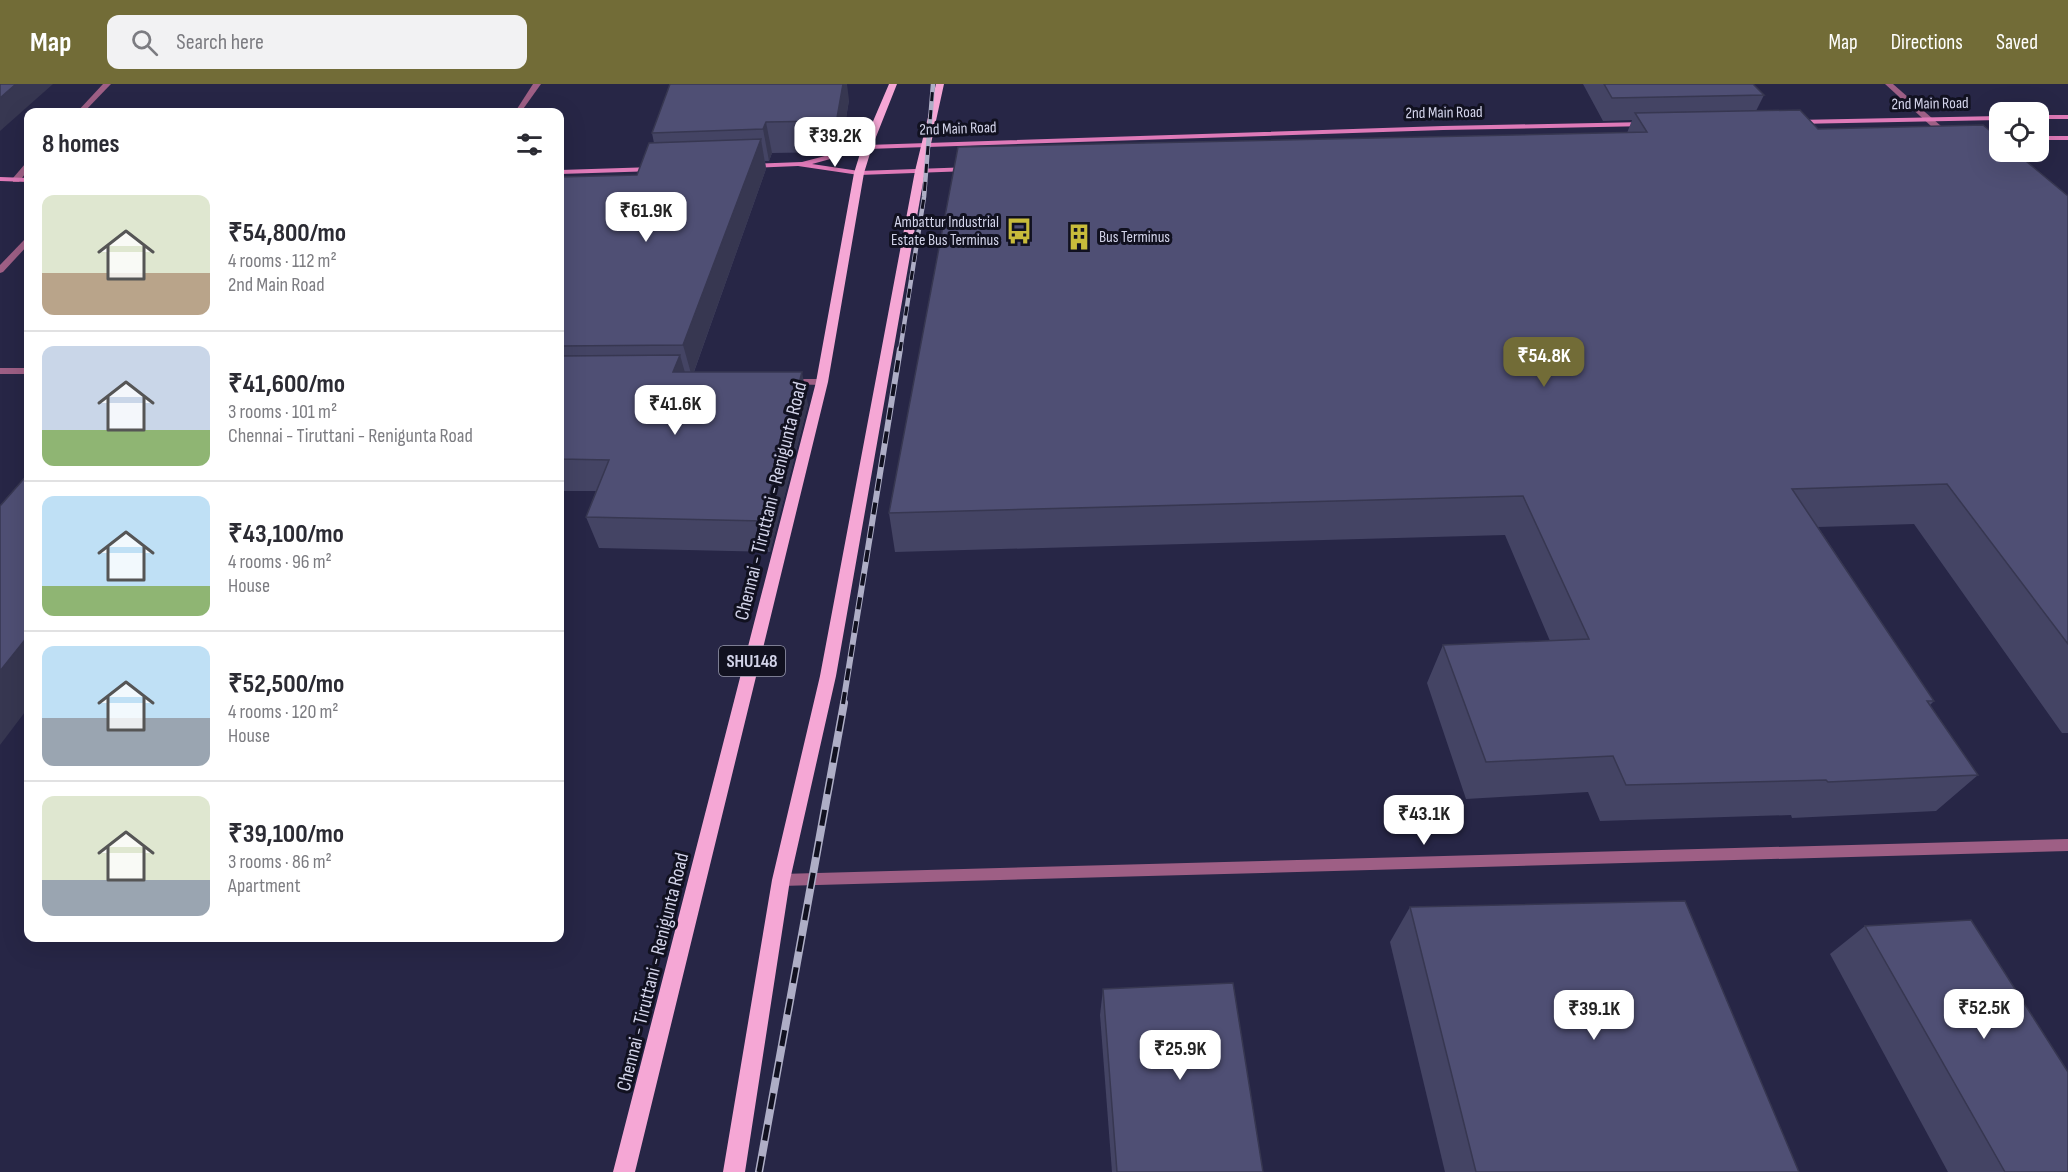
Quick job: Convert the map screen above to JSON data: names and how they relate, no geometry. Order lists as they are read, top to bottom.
{
  "streets": {
    "main road": ["2nd Main Road", "Chennai - Tiruttani - Renigunta Road", "SHU148"]
  },
  "crossings": [
    ["2nd Main Road", "Chennai - Tiruttani - Renigunta Road"]
  ],
  "places": {
    "bus stop": ["Ambattur Industrial Estate Bus Terminus"],
    "building": ["Bus Terminus"]
  },
  "page": {
    "header": "Map",
    "search": "Search here",
    "nav": ["Map", "Directions", "Saved"],
    "heading": "8 homes",
    "price": [
      "₹39.2K",
      "₹61.9K",
      "₹54.8K",
      "₹41.6K",
      "₹43.1K",
      "₹52.5K",
      "₹39.1K",
      "₹25.9K"
    ],
    "list": [
      {
        "name": "₹54,800/mo",
        "note": "4 rooms · 112 m² · 2nd Main Road"
      },
      {
        "name": "₹41,600/mo",
        "note": "3 rooms · 101 m² · Chennai - Tiruttani - Renigunta Road"
      },
      {
        "name": "₹43,100/mo",
        "note": "4 rooms · 96 m² · House"
      },
      {
        "name": "₹52,500/mo",
        "note": "4 rooms · 120 m² · House"
      },
      {
        "name": "₹39,100/mo",
        "note": "3 rooms · 86 m² · Apartment"
      }
    ]
  }
}
